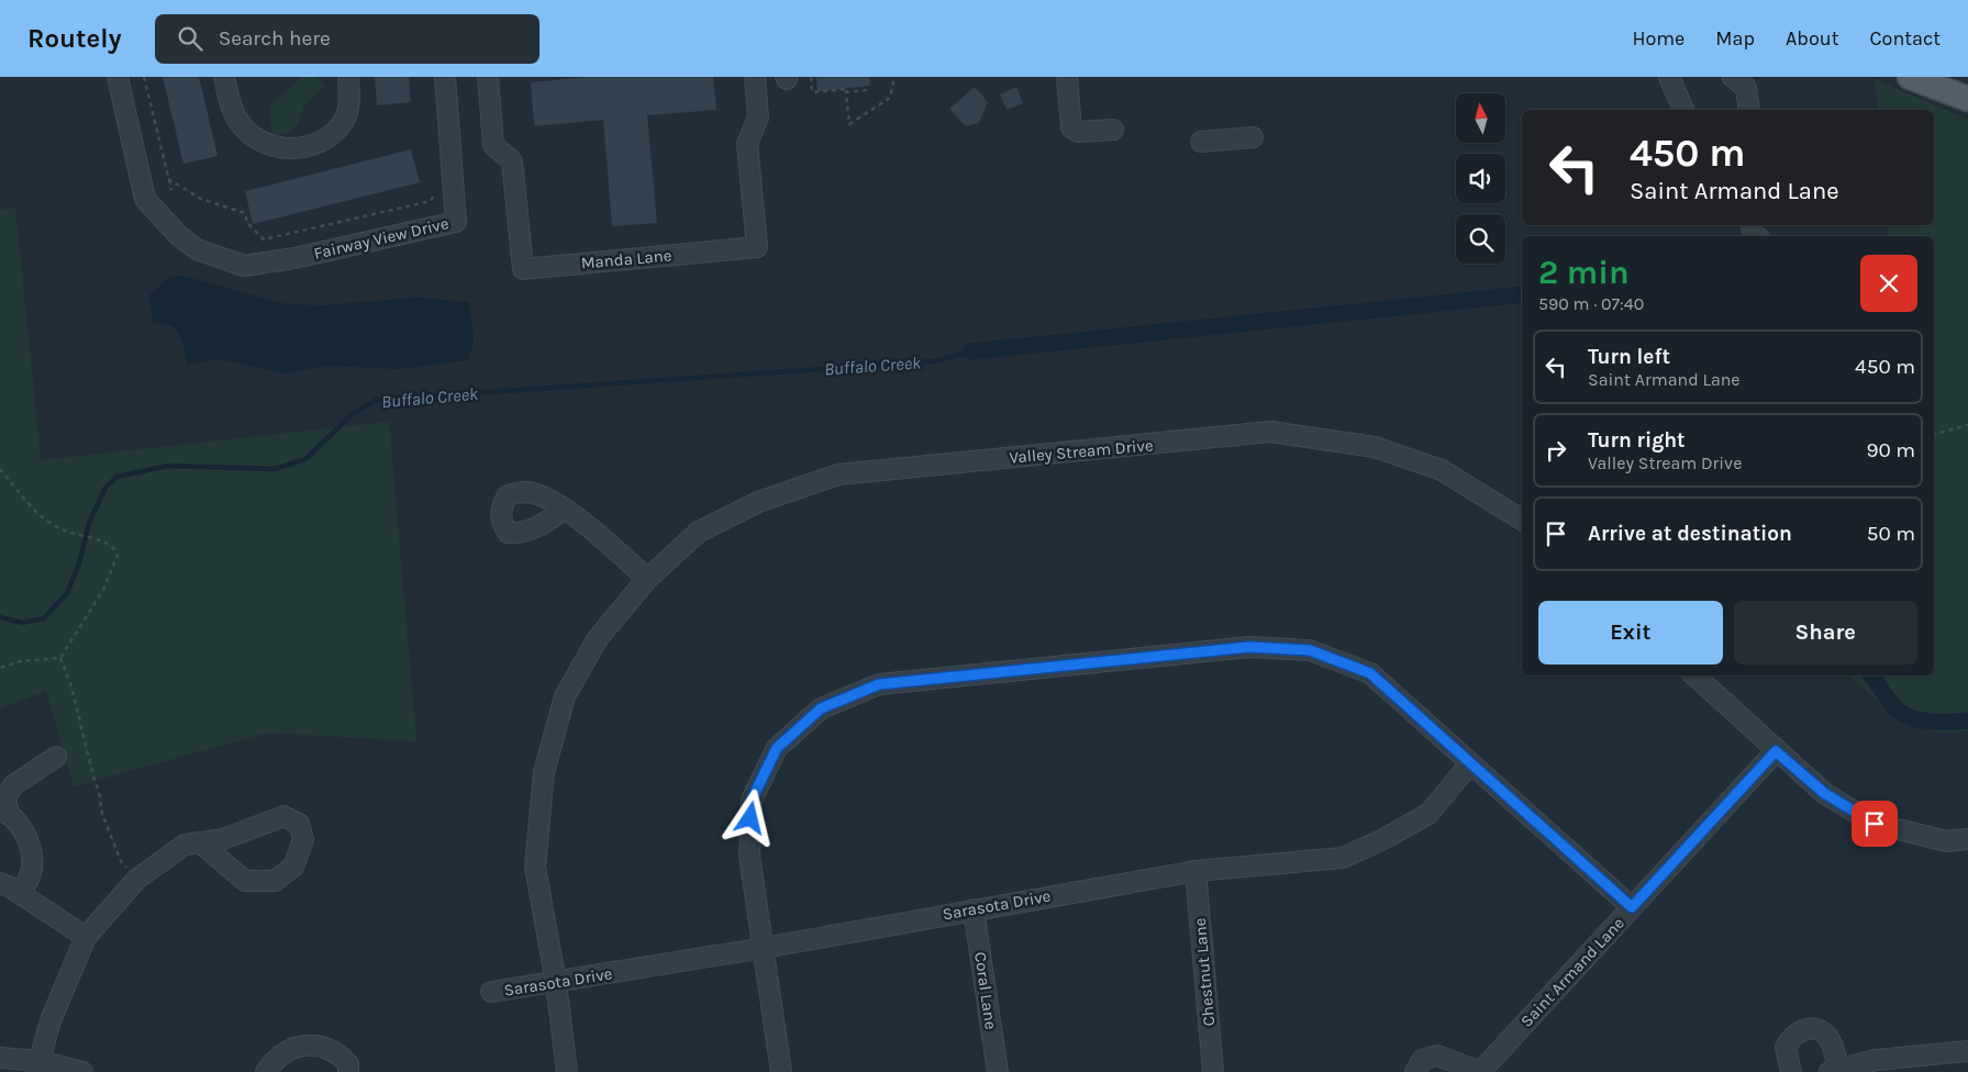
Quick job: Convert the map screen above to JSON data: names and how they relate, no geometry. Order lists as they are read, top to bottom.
{
  "streets": {
    "street": [
      "Fairway View Drive",
      "Manda Lane",
      "Valley Stream Drive",
      "Sarasota Drive",
      "Chestnut Lane",
      "Saint Armand Lane",
      "Coral Lane"
    ]
  },
  "crossings": [
    ["Valley Stream Drive", "Sarasota Drive"],
    ["Sarasota Drive", "Chestnut Lane"],
    ["Sarasota Drive", "Coral Lane"]
  ],
  "water": ["Buffalo Creek"],
  "north": "top",
  "page": {
    "header": "Routely",
    "search": "Search here",
    "nav": [
      "Home",
      "Map",
      "About",
      "Contact"
    ],
    "turn": ["450 m", "Saint Armand Lane"],
    "heading": ["2 min", "590 m · 07:40"],
    "list": [
      {
        "name": "Turn left",
        "note": "Saint Armand Lane",
        "value": "450 m"
      },
      {
        "name": "Turn right",
        "note": "Valley Stream Drive",
        "value": "90 m"
      },
      {
        "name": "Arrive at destination",
        "value": "50 m"
      }
    ],
    "buttons": ["Exit", "Share"]
  }
}
